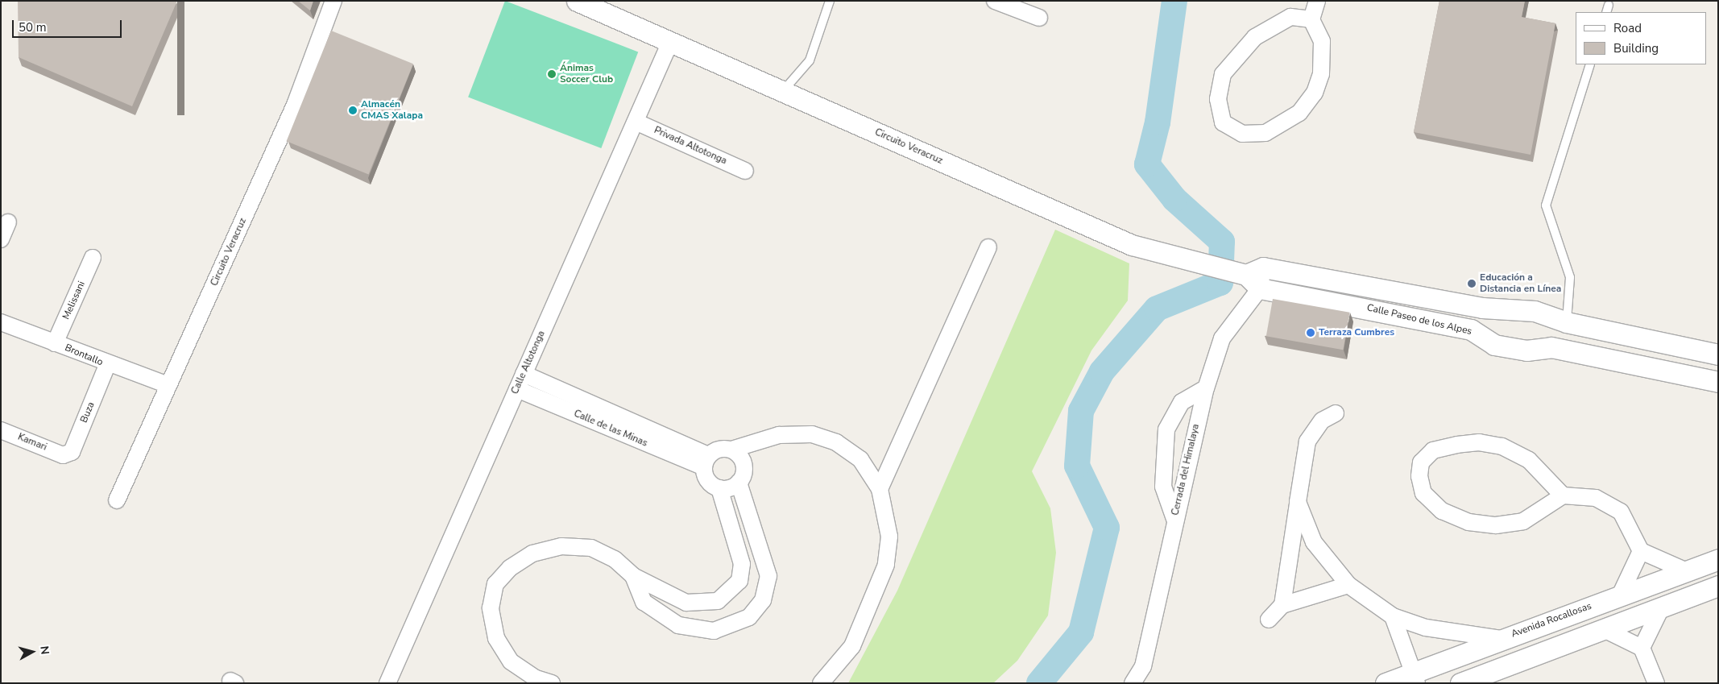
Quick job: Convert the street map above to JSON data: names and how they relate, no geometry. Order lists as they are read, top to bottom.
{
  "streets": {
    "street": [
      "Privada Altotonga",
      "Circuito Veracruz",
      "Melissani",
      "Calle Paseo de los Alpes",
      "Brontallo",
      "Calle Altotonga",
      "Buza",
      "Calle de las Minas",
      "Kamari",
      "Cerrada del Himalaya",
      "Avenida Rocallosas"
    ]
  },
  "crossings": [
    ["Privada Altotonga", "Calle Altotonga"],
    ["Circuito Veracruz", "Calle Paseo de los Alpes"],
    ["Circuito Veracruz", "Brontallo"],
    ["Circuito Veracruz", "Calle Altotonga"],
    ["Circuito Veracruz", "Cerrada del Himalaya"],
    ["Melissani", "Brontallo"],
    ["Calle Paseo de los Alpes", "Cerrada del Himalaya"],
    ["Brontallo", "Buza"],
    ["Calle Altotonga", "Calle de las Minas"],
    ["Buza", "Kamari"]
  ],
  "places": [
    "Ánimas Soccer Club",
    "Almacén CMAS Xalapa",
    "Educación a Distancia en Línea",
    "Terraza Cumbres"
  ],
  "legend": ["Road", "Building"],
  "scale_bar": "50 m",
  "north": "right"
}
